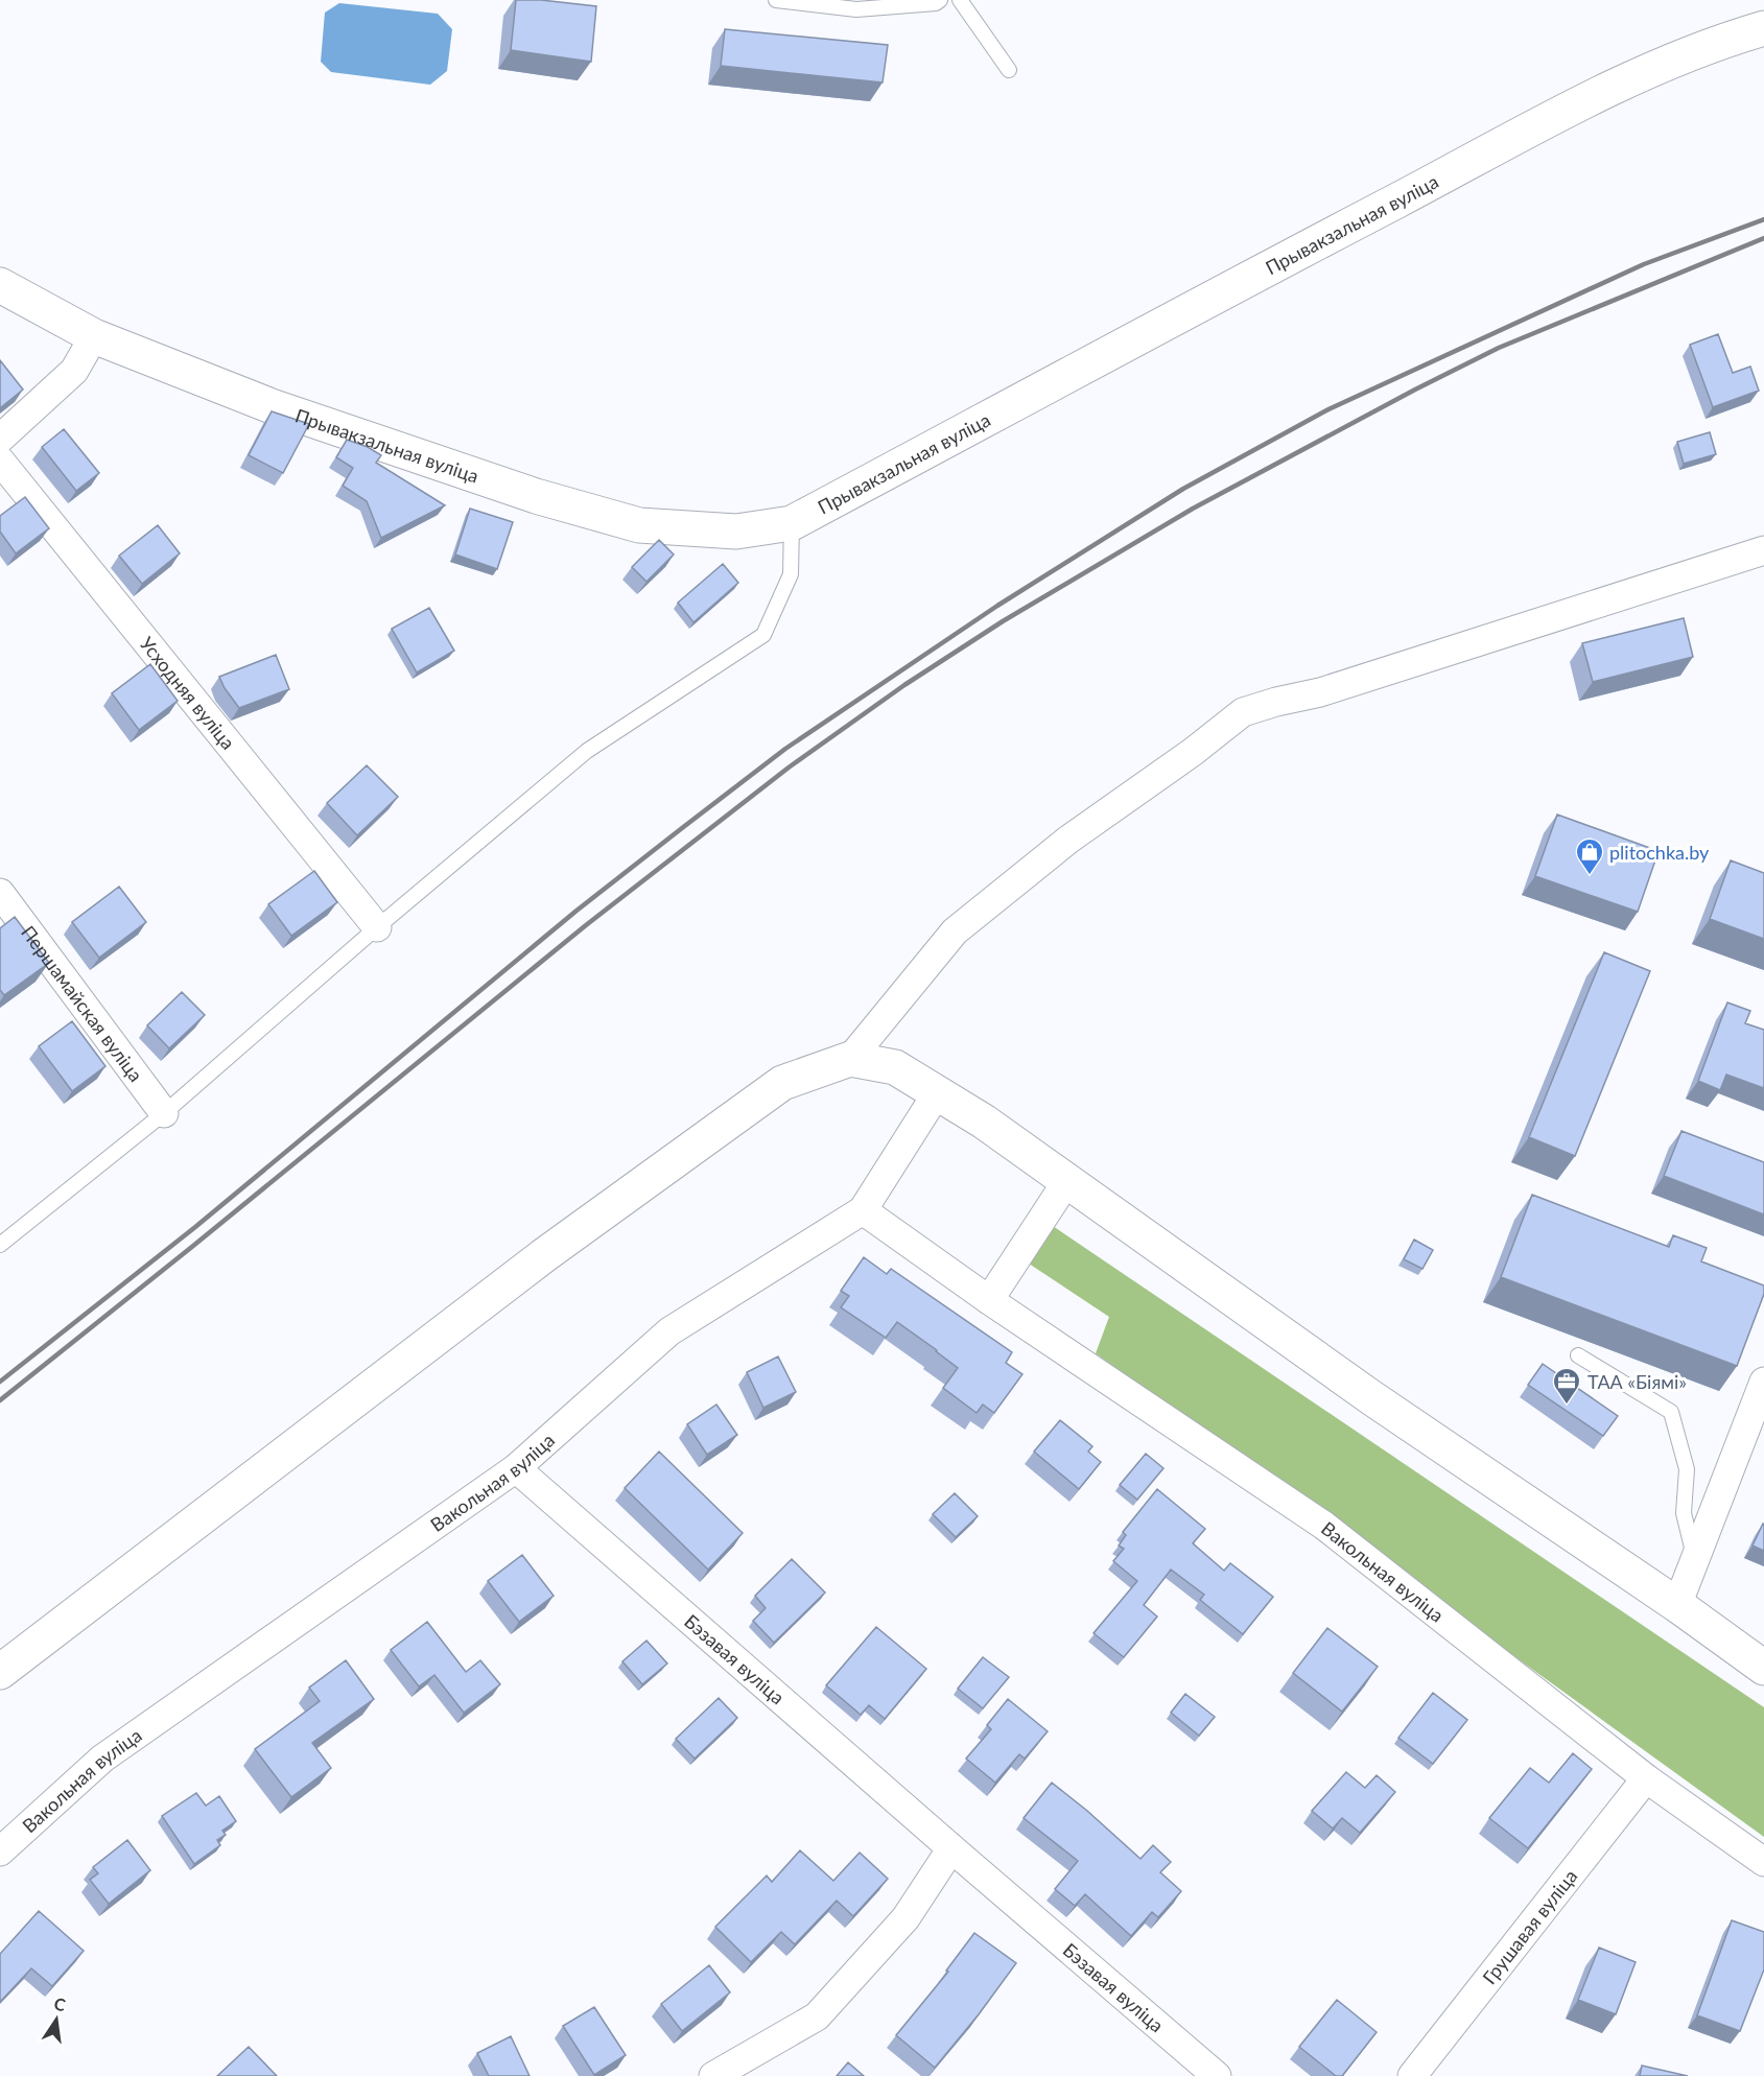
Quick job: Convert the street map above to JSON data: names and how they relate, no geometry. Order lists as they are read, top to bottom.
{
  "streets": {
    "main road": ["Прывакзальная вуліца"],
    "street": [
      "Усходняя вуліца",
      "Першамайская вуліца",
      "Вакольная вуліца",
      "Бэзавая вуліца",
      "Грушавая вуліца"
    ]
  },
  "crossings": [
    ["Вакольная вуліца", "Бэзавая вуліца"],
    ["Вакольная вуліца", "Грушавая вуліца"]
  ],
  "places": {
    "shop": ["plitochka.by"],
    "office": ["ТАА «Біямі»"]
  },
  "north": "top"
}
